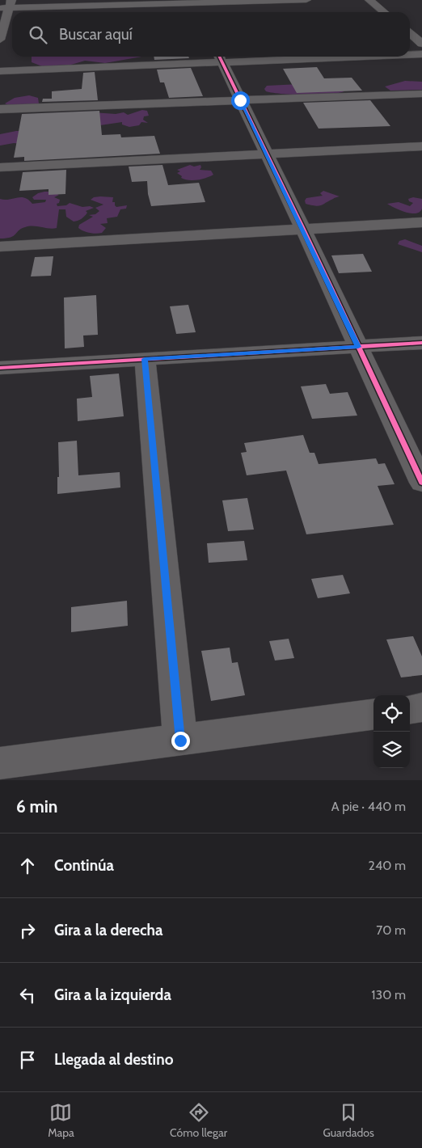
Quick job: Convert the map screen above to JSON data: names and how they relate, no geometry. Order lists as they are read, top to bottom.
{
  "page": {
    "search": "Buscar aquí",
    "heading": ["6 min", "A pie · 440 m"],
    "list": [
      ["Continúa", "240 m"],
      ["Gira a la derecha", "70 m"],
      ["Gira a la izquierda", "130 m"],
      "Llegada al destino"
    ],
    "nav": ["Mapa", "Cómo llegar", "Guardados"]
  }
}
